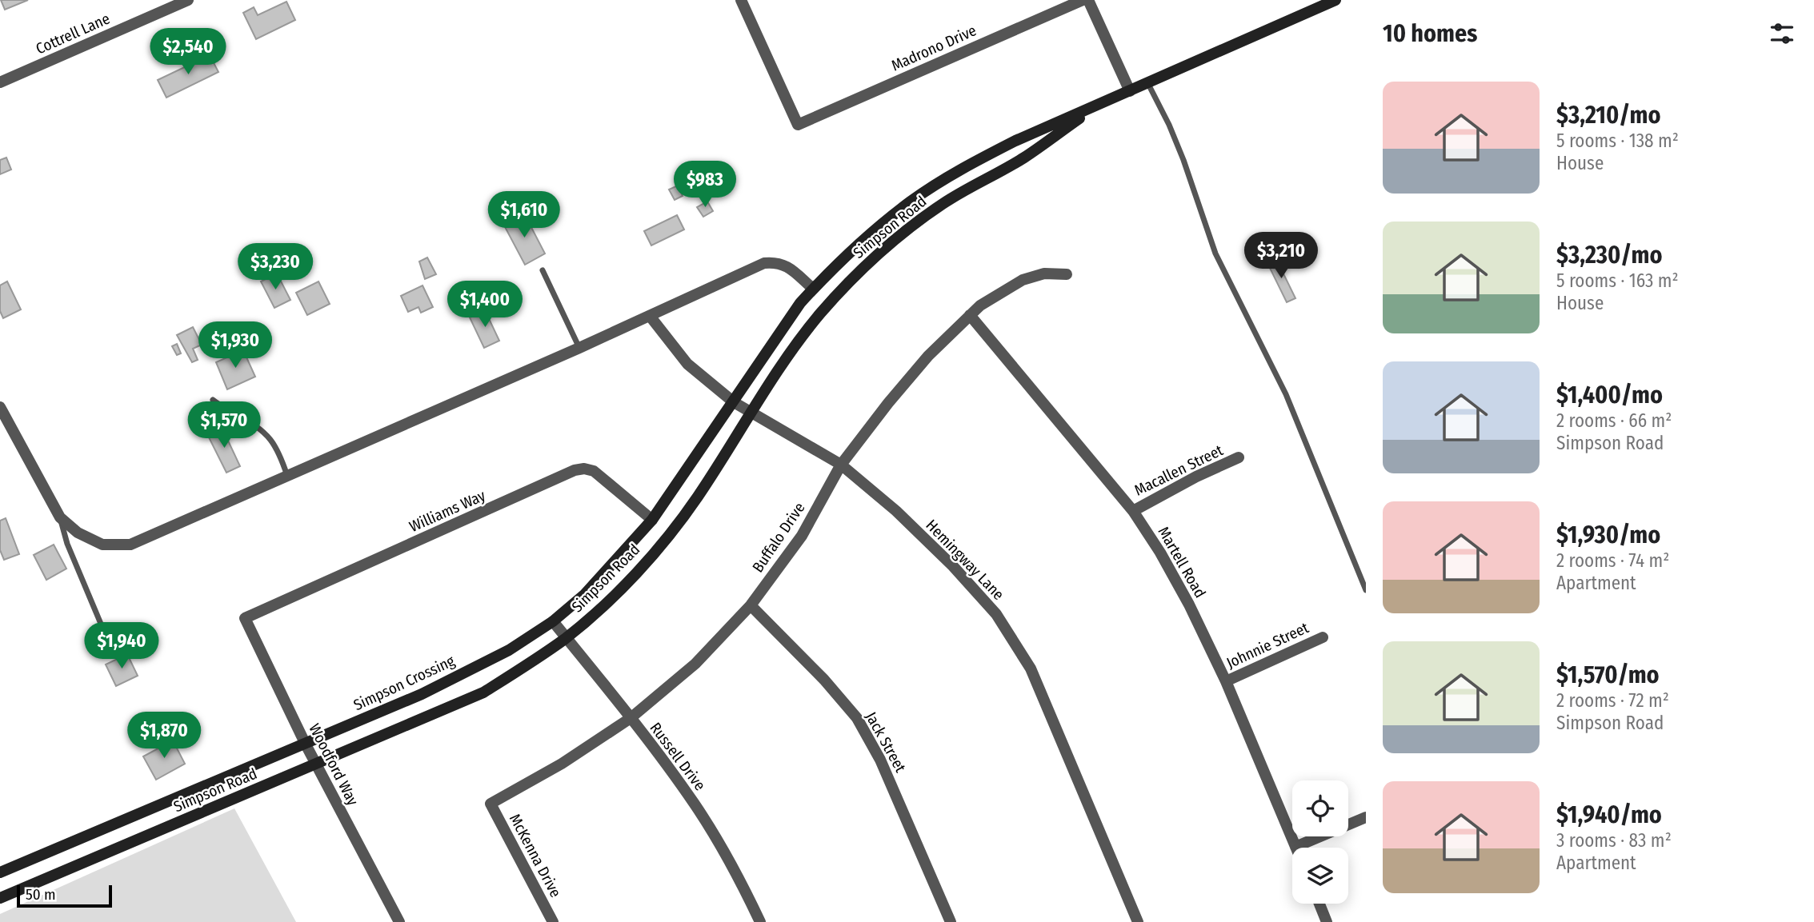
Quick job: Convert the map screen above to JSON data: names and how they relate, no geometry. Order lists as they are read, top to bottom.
{
  "streets": {
    "street": [
      "Cottrell Lane",
      "Madrono Drive",
      "Simpson Road",
      "Macallen Street",
      "Williams Way",
      "Buffalo Drive",
      "Hemingway Lane",
      "Martell Road",
      "Johnnie Street",
      "Simpson Crossing",
      "Jack Street",
      "Russell Drive",
      "Woodford Way",
      "McKenna Drive"
    ]
  },
  "crossings": [
    ["Simpson Road", "Hemingway Lane"],
    ["Simpson Road", "Simpson Crossing"],
    ["Simpson Road", "Russell Drive"],
    ["Simpson Road", "Woodford Way"],
    ["Macallen Street", "Martell Road"],
    ["Williams Way", "Simpson Crossing"],
    ["Williams Way", "Woodford Way"],
    ["Buffalo Drive", "Hemingway Lane"],
    ["Buffalo Drive", "Martell Road"],
    ["Buffalo Drive", "Jack Street"],
    ["Buffalo Drive", "Russell Drive"],
    ["Buffalo Drive", "McKenna Drive"],
    ["Hemingway Lane", "Simpson Crossing"],
    ["Martell Road", "Johnnie Street"],
    ["Simpson Crossing", "Russell Drive"],
    ["Simpson Crossing", "Woodford Way"]
  ],
  "scale_bar": "50 m",
  "page": {
    "heading": "10 homes",
    "price": [
      "$2,540",
      "$983",
      "$1,610",
      "$3,210",
      "$3,230",
      "$1,400",
      "$1,930",
      "$1,570",
      "$1,940",
      "$1,870"
    ],
    "list": [
      {
        "name": "$3,210/mo",
        "note": "5 rooms · 138 m² · House"
      },
      {
        "name": "$3,230/mo",
        "note": "5 rooms · 163 m² · House"
      },
      {
        "name": "$1,400/mo",
        "note": "2 rooms · 66 m² · Simpson Road"
      },
      {
        "name": "$1,930/mo",
        "note": "2 rooms · 74 m² · Apartment"
      },
      {
        "name": "$1,570/mo",
        "note": "2 rooms · 72 m² · Simpson Road"
      },
      {
        "name": "$1,940/mo",
        "note": "3 rooms · 83 m² · Apartment"
      }
    ],
    "scale": "50 m"
  }
}
